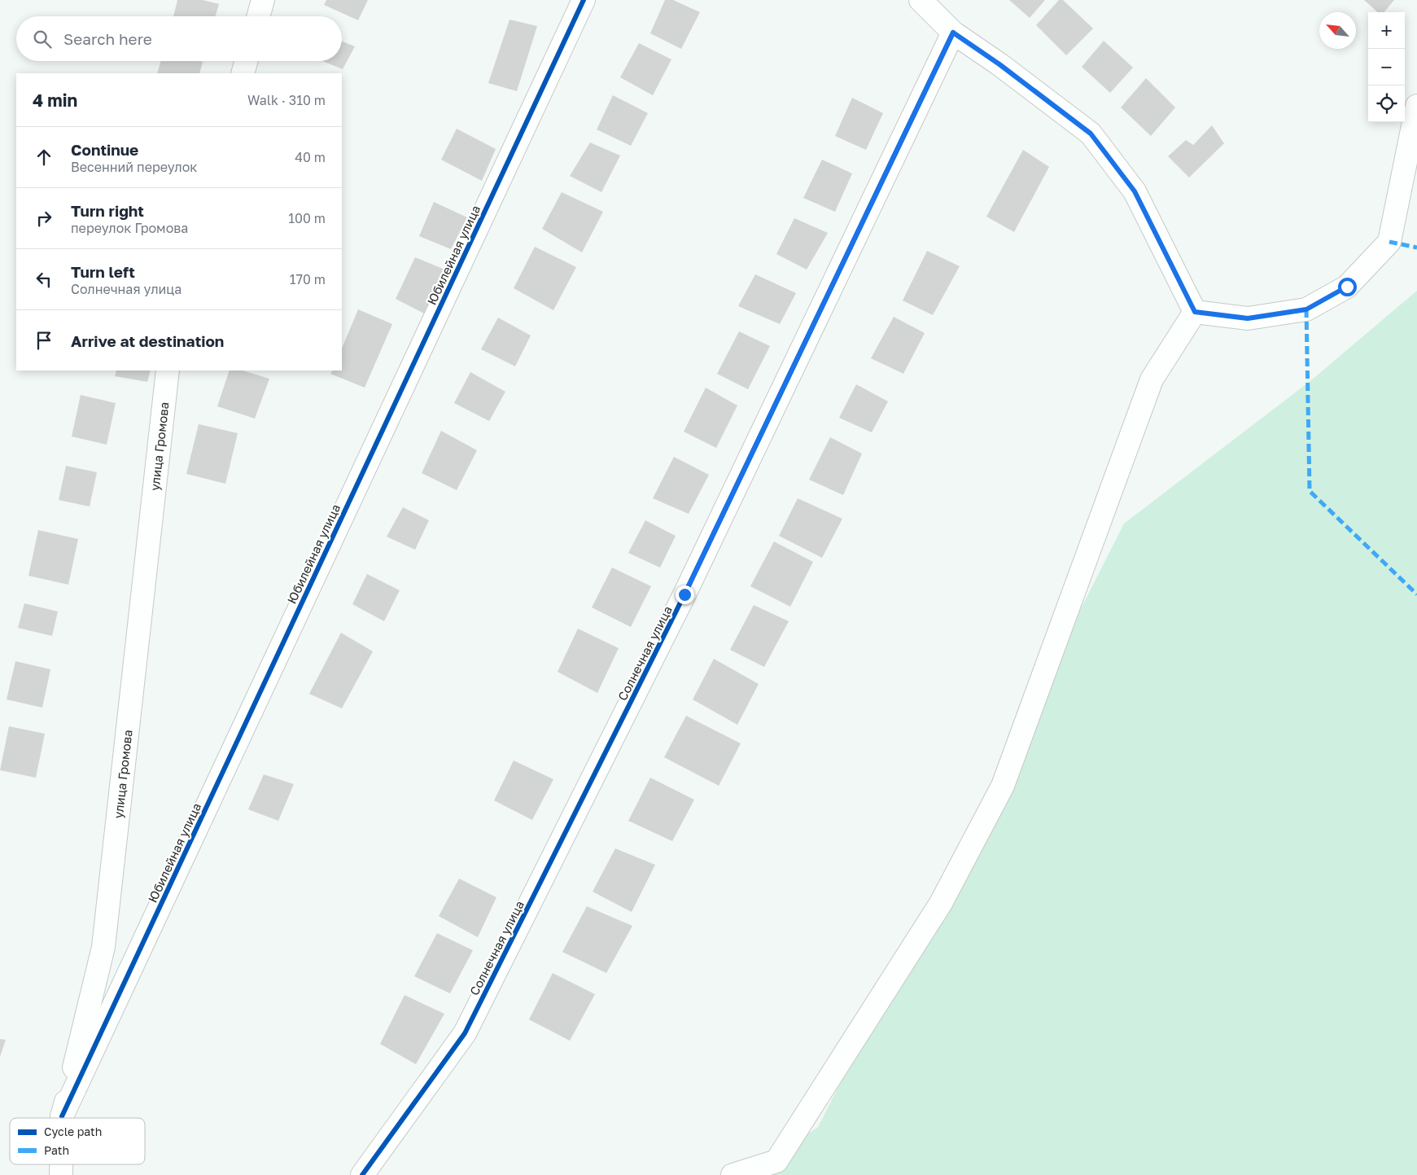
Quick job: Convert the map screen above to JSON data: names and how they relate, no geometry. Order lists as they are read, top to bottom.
{
  "streets": {
    "street": ["Юбилейная улица", "улица Громова", "Солнечная улица"]
  },
  "crossings": [
    ["Юбилейная улица", "улица Громова"]
  ],
  "legend": ["Cycle path", "Path"],
  "north": "top left",
  "page": {
    "map_buttons": ["+", "−"],
    "search": "Search here",
    "heading": ["4 min", "Walk · 310 m"],
    "list": [
      ["Continue", "Весенний переулок", "40 m"],
      ["Turn right", "переулок Громова", "100 m"],
      ["Turn left", "Солнечная улица", "170 m"],
      "Arrive at destination"
    ]
  }
}
